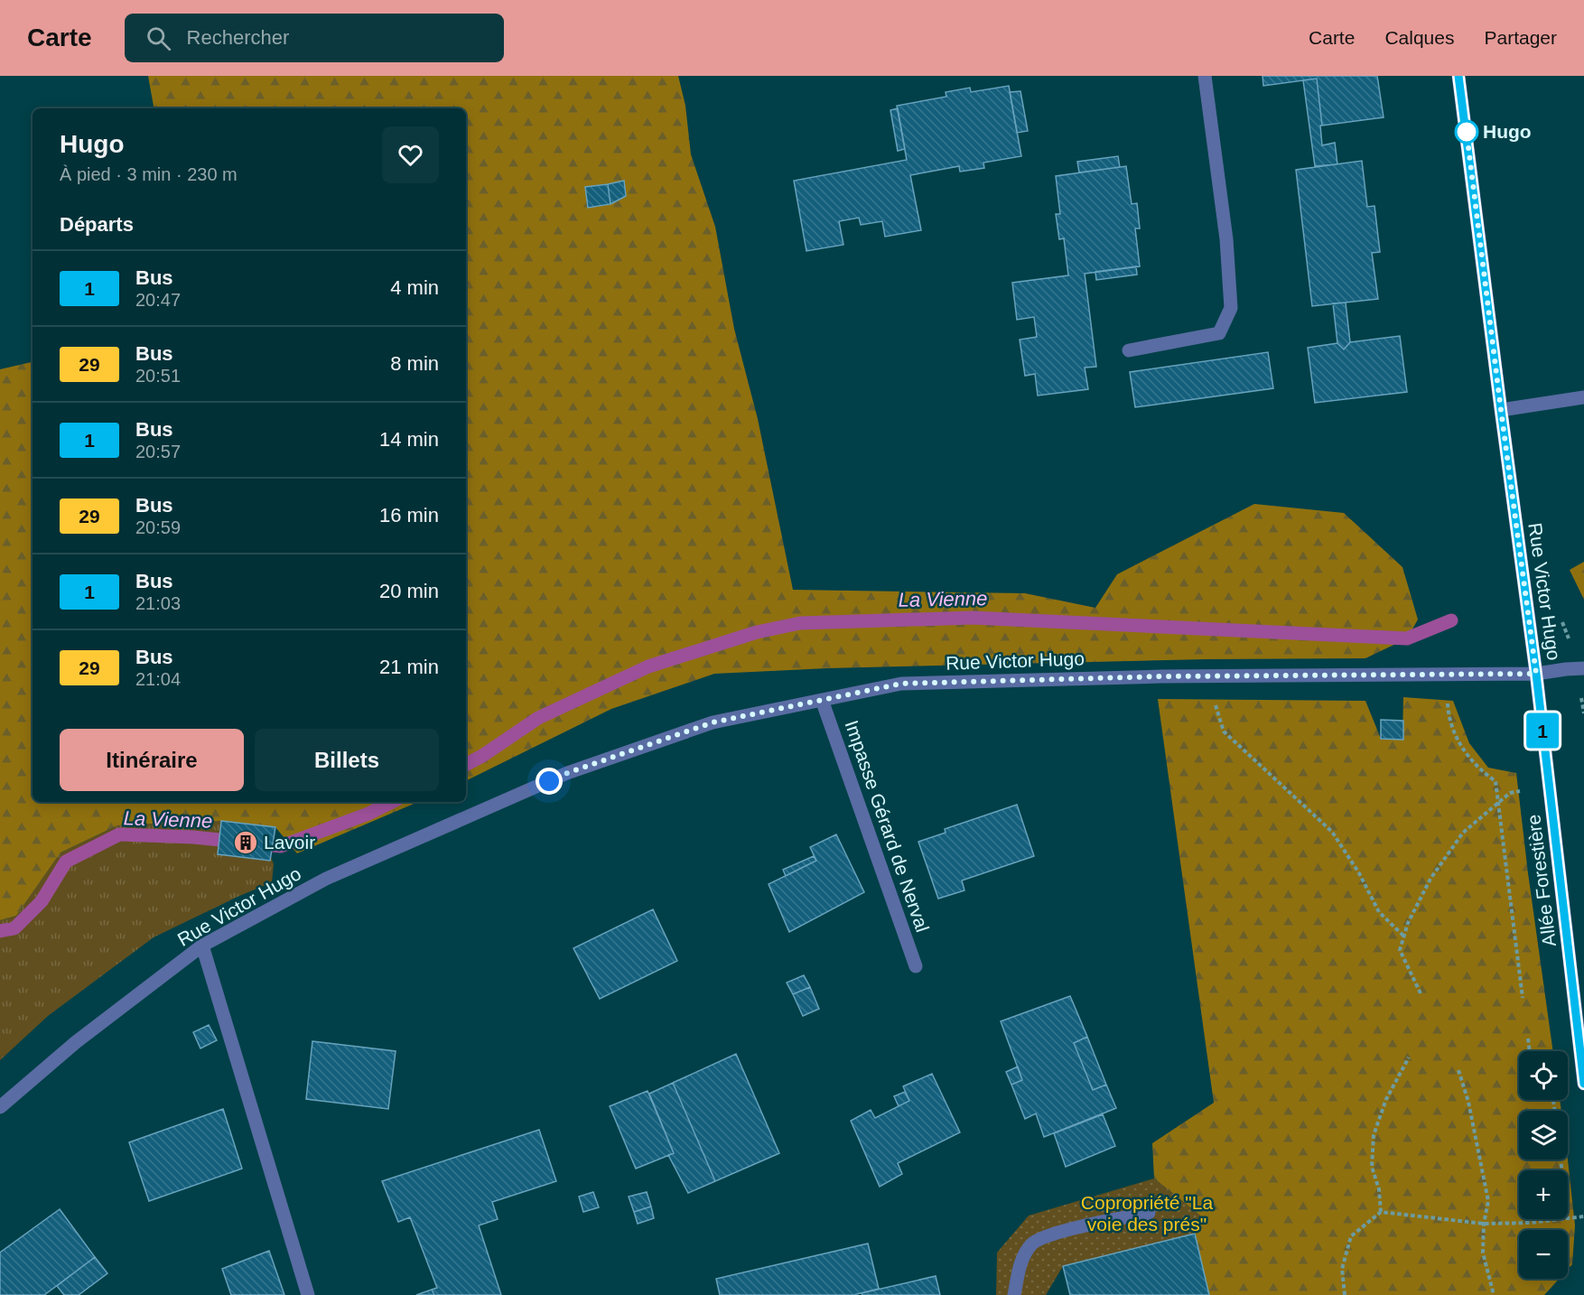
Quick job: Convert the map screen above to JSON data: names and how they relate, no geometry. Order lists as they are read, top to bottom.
{
  "streets": {
    "street": ["Rue Victor Hugo", "Impasse Gérard de Nerval", "Allée Forestière"]
  },
  "crossings": [
    ["Rue Victor Hugo", "Impasse Gérard de Nerval"],
    ["Rue Victor Hugo", "Allée Forestière"]
  ],
  "water": ["La Vienne"],
  "parks": ["Copropriété \"La voie des prés\""],
  "places": {
    "other": ["Hugo"],
    "building": ["Lavoir"]
  },
  "lines": ["bus line 1"],
  "page": {
    "header": "Carte",
    "search": "Rechercher",
    "nav": ["Carte", "Calques", "Partager"],
    "on_map": "1",
    "heading": [
      ["Hugo", "À pied · 3 min · 230 m"],
      "Départs"
    ],
    "list": [
      {
        "mark": "1",
        "name": "Bus",
        "note": "20:47",
        "value": "4 min"
      },
      {
        "mark": "29",
        "name": "Bus",
        "note": "20:51",
        "value": "8 min"
      },
      {
        "mark": "1",
        "name": "Bus",
        "note": "20:57",
        "value": "14 min"
      },
      {
        "mark": "29",
        "name": "Bus",
        "note": "20:59",
        "value": "16 min"
      },
      {
        "mark": "1",
        "name": "Bus",
        "note": "21:03",
        "value": "20 min"
      },
      {
        "mark": "29",
        "name": "Bus",
        "note": "21:04",
        "value": "21 min"
      }
    ],
    "buttons": ["Itinéraire", "Billets"],
    "map_buttons": ["+", "−"]
  }
}
